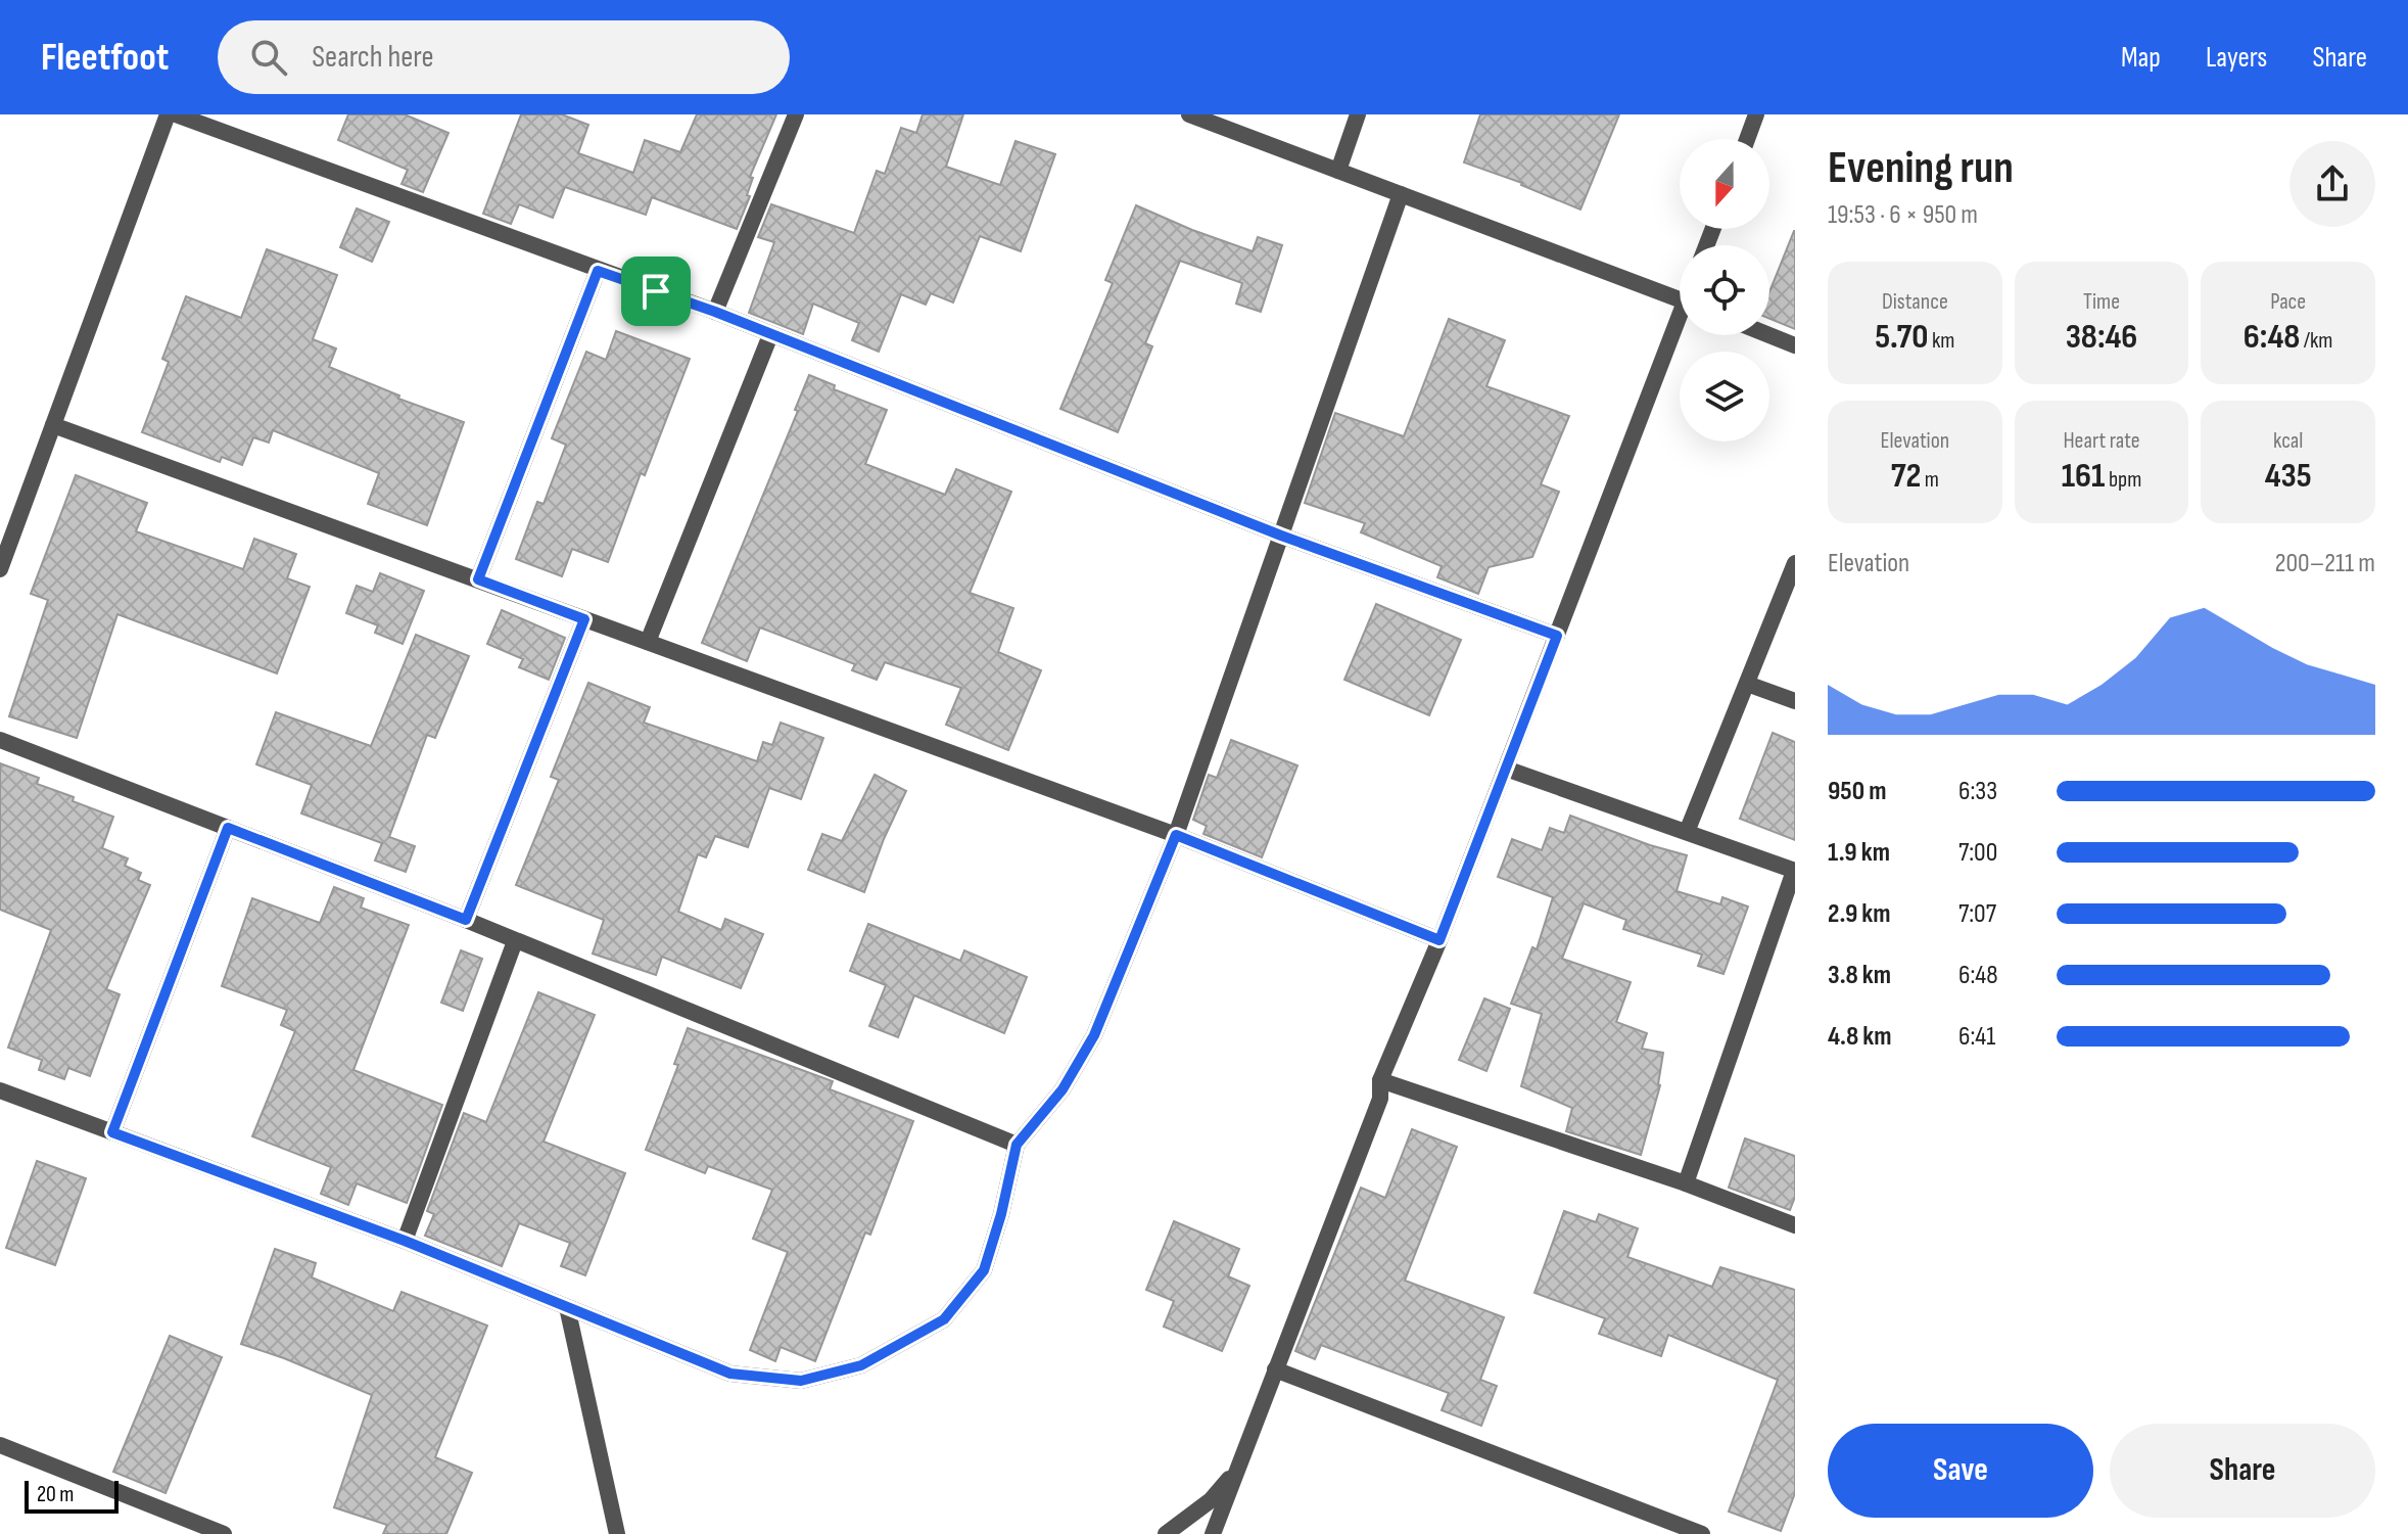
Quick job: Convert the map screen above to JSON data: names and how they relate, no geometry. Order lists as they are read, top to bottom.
{
  "scale_bar": "20 m",
  "north": "bottom",
  "page": {
    "header": "Fleetfoot",
    "search": "Search here",
    "nav": ["Map", "Layers", "Share"],
    "heading": ["Evening run", "19:53 · 6 × 950 m"],
    "stats": [
      ["Distance", "5.70 km"],
      ["Time", "38:46"],
      ["Pace", "6:48 /km"],
      ["Elevation", "72 m"],
      ["Heart rate", "161 bpm"],
      ["kcal", "435"]
    ],
    "chart": ["Elevation", "200–211 m"],
    "list": [
      {
        "name": "950 m",
        "note": "6:33"
      },
      {
        "name": "1.9 km",
        "note": "7:00"
      },
      {
        "name": "2.9 km",
        "note": "7:07"
      },
      {
        "name": "3.8 km",
        "note": "6:48"
      },
      {
        "name": "4.8 km",
        "note": "6:41"
      }
    ],
    "buttons": ["Save", "Share"],
    "scale": "20 m"
  }
}
